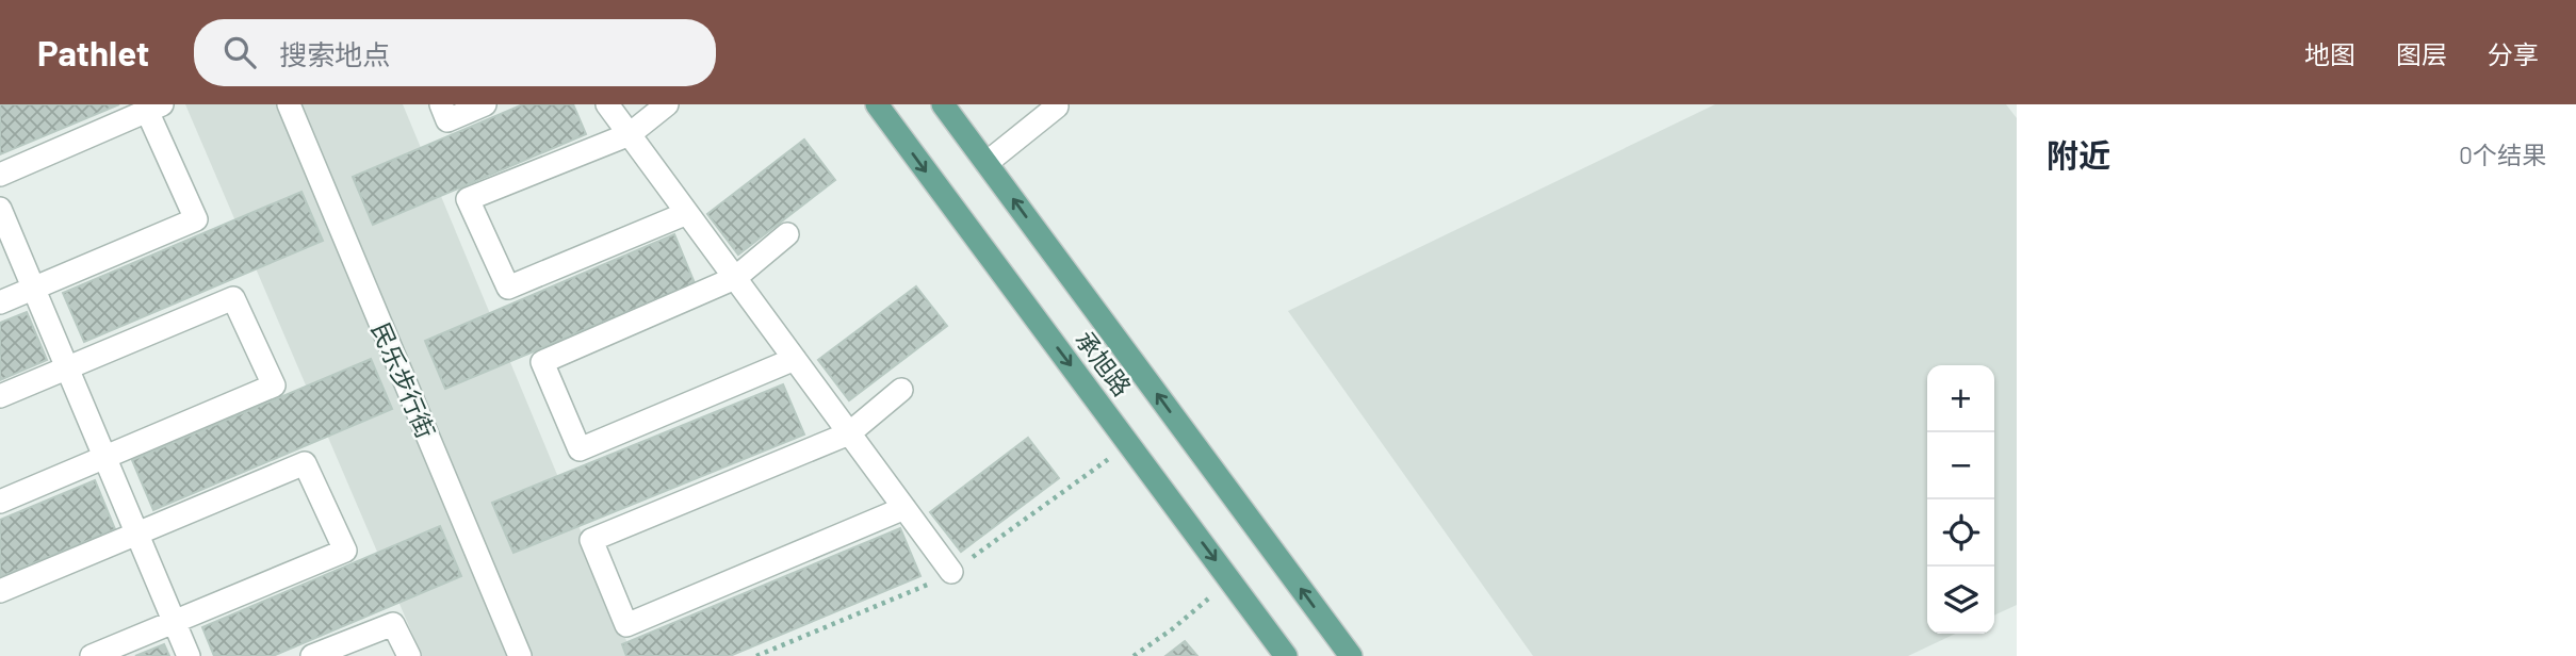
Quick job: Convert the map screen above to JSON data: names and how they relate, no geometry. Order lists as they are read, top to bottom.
{
  "streets": {
    "main road": ["承旭路"],
    "street": ["民乐步行街"]
  },
  "page": {
    "header": "Pathlet",
    "search": "搜索地点",
    "nav": ["地图", "图层", "分享"],
    "heading": ["附近", "0个结果"],
    "map_buttons": ["+", "−"]
  }
}
